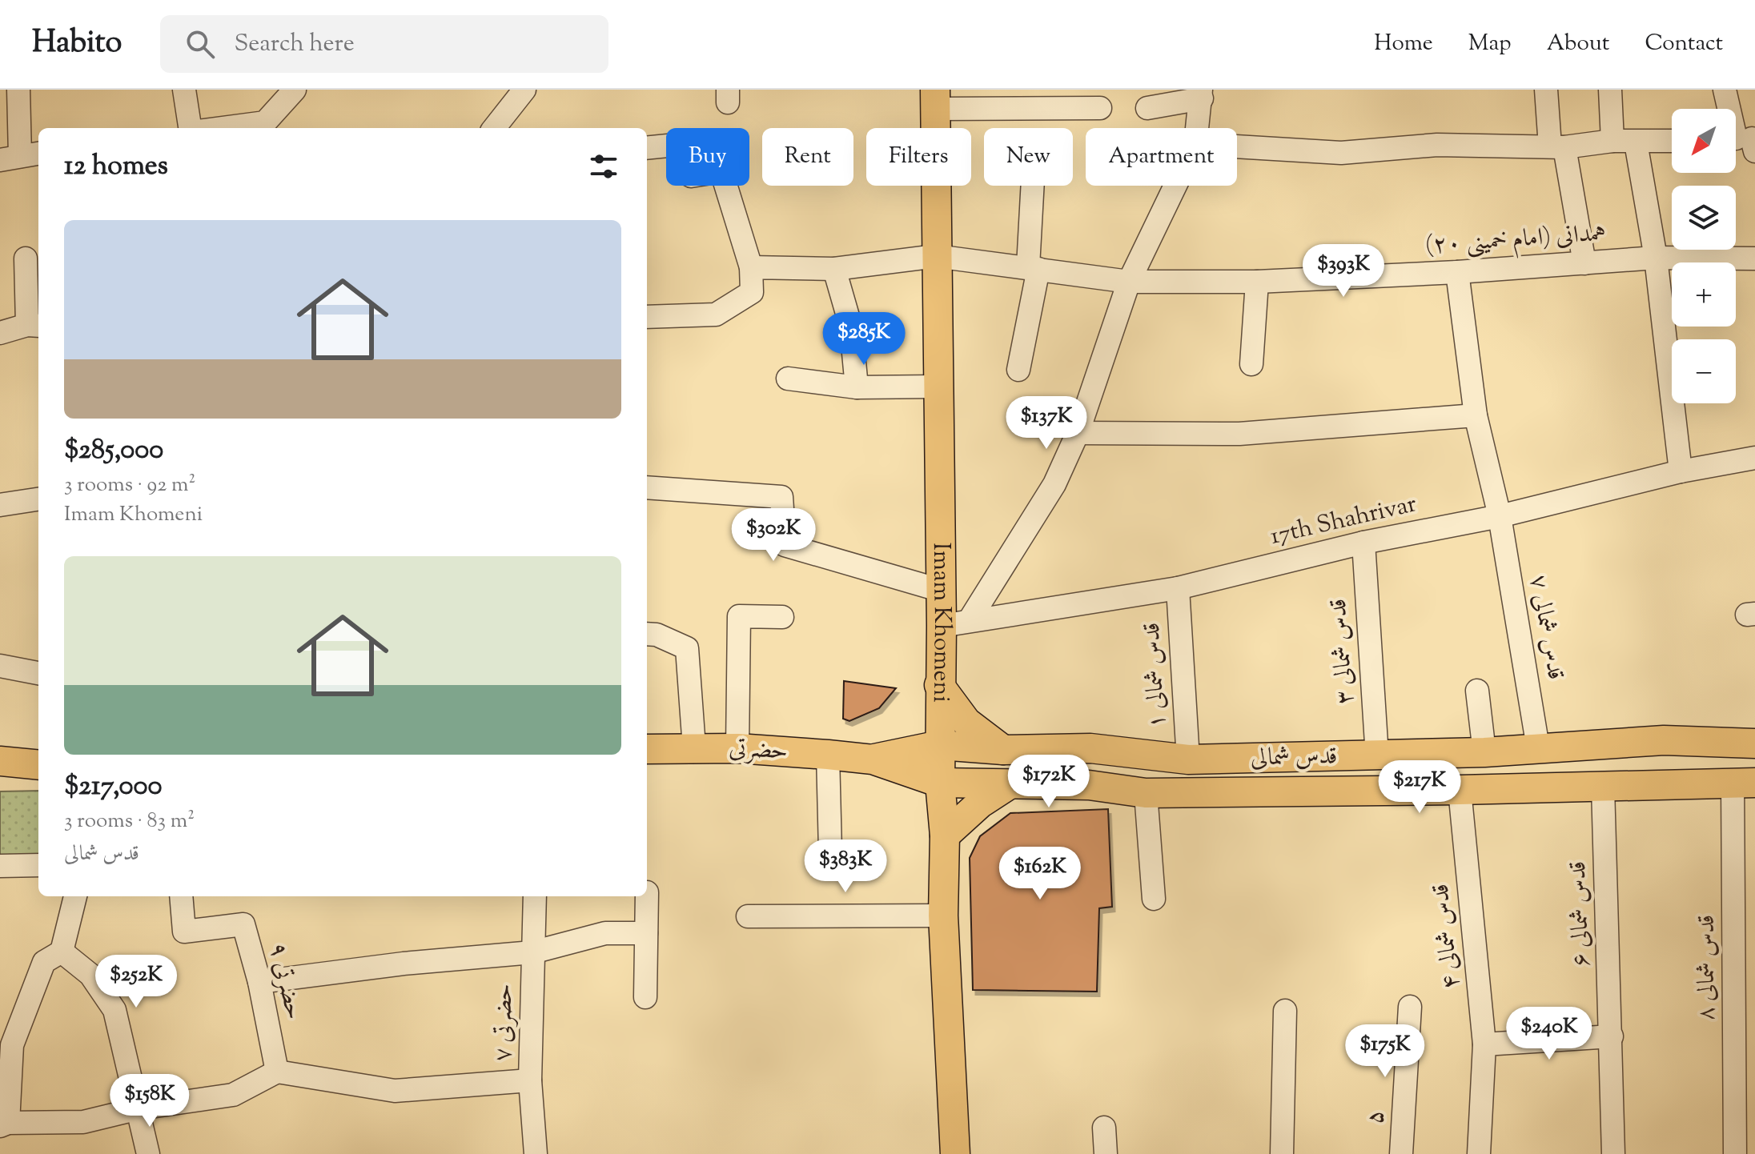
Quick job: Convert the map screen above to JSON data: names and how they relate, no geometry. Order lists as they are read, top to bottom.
{
  "streets": {
    "main road": ["Imam Khomeni", "حضرتی", "قدس شمالی"],
    "street": [
      "همدانی (امام خمینی ۲۰)",
      "17th Shahrivar",
      "۷ قدس شمالی",
      "۳ قدس شمالی",
      "قدس شمالی ۱",
      "قدس شمالی ۶",
      "قدس شمالی ۴",
      "قدس شمالی ۸",
      "حضرتی ۹",
      "حضرتی ۷",
      "۵"
    ]
  },
  "crossings": [
    ["همدانی (امام خمینی ۲۰)", "Imam Khomeni"],
    ["همدانی (امام خمینی ۲۰)", "۷ قدس شمالی"],
    ["17th Shahrivar", "Imam Khomeni"],
    ["17th Shahrivar", "۷ قدس شمالی"],
    ["17th Shahrivar", "۳ قدس شمالی"],
    ["17th Shahrivar", "قدس شمالی ۱"],
    ["Imam Khomeni", "قدس شمالی"],
    ["۷ قدس شمالی", "قدس شمالی"],
    ["۳ قدس شمالی", "قدس شمالی"],
    ["قدس شمالی ۱", "قدس شمالی"],
    ["حضرتی", "قدس شمالی"],
    ["قدس شمالی", "قدس شمالی ۶"],
    ["قدس شمالی", "قدس شمالی ۴"],
    ["قدس شمالی", "قدس شمالی ۸"]
  ],
  "north": "bottom left",
  "page": {
    "header": "Habito",
    "search": "Search here",
    "nav": [
      "Home",
      "Map",
      "About",
      "Contact"
    ],
    "map_buttons": ["+", "−"],
    "chip": [
      "Buy",
      "Rent",
      "Filters",
      "New",
      "Apartment"
    ],
    "heading": "12 homes",
    "list": [
      {
        "name": "$285,000",
        "note": "3 rooms · 92 m² · Imam Khomeni"
      },
      {
        "name": "$217,000",
        "note": "3 rooms · 83 m² · قدس شمالی"
      }
    ],
    "price": [
      "$393K",
      "$285K",
      "$137K",
      "$302K",
      "$172K",
      "$217K",
      "$383K",
      "$162K",
      "$252K",
      "$240K",
      "$175K",
      "$158K"
    ]
  }
}
